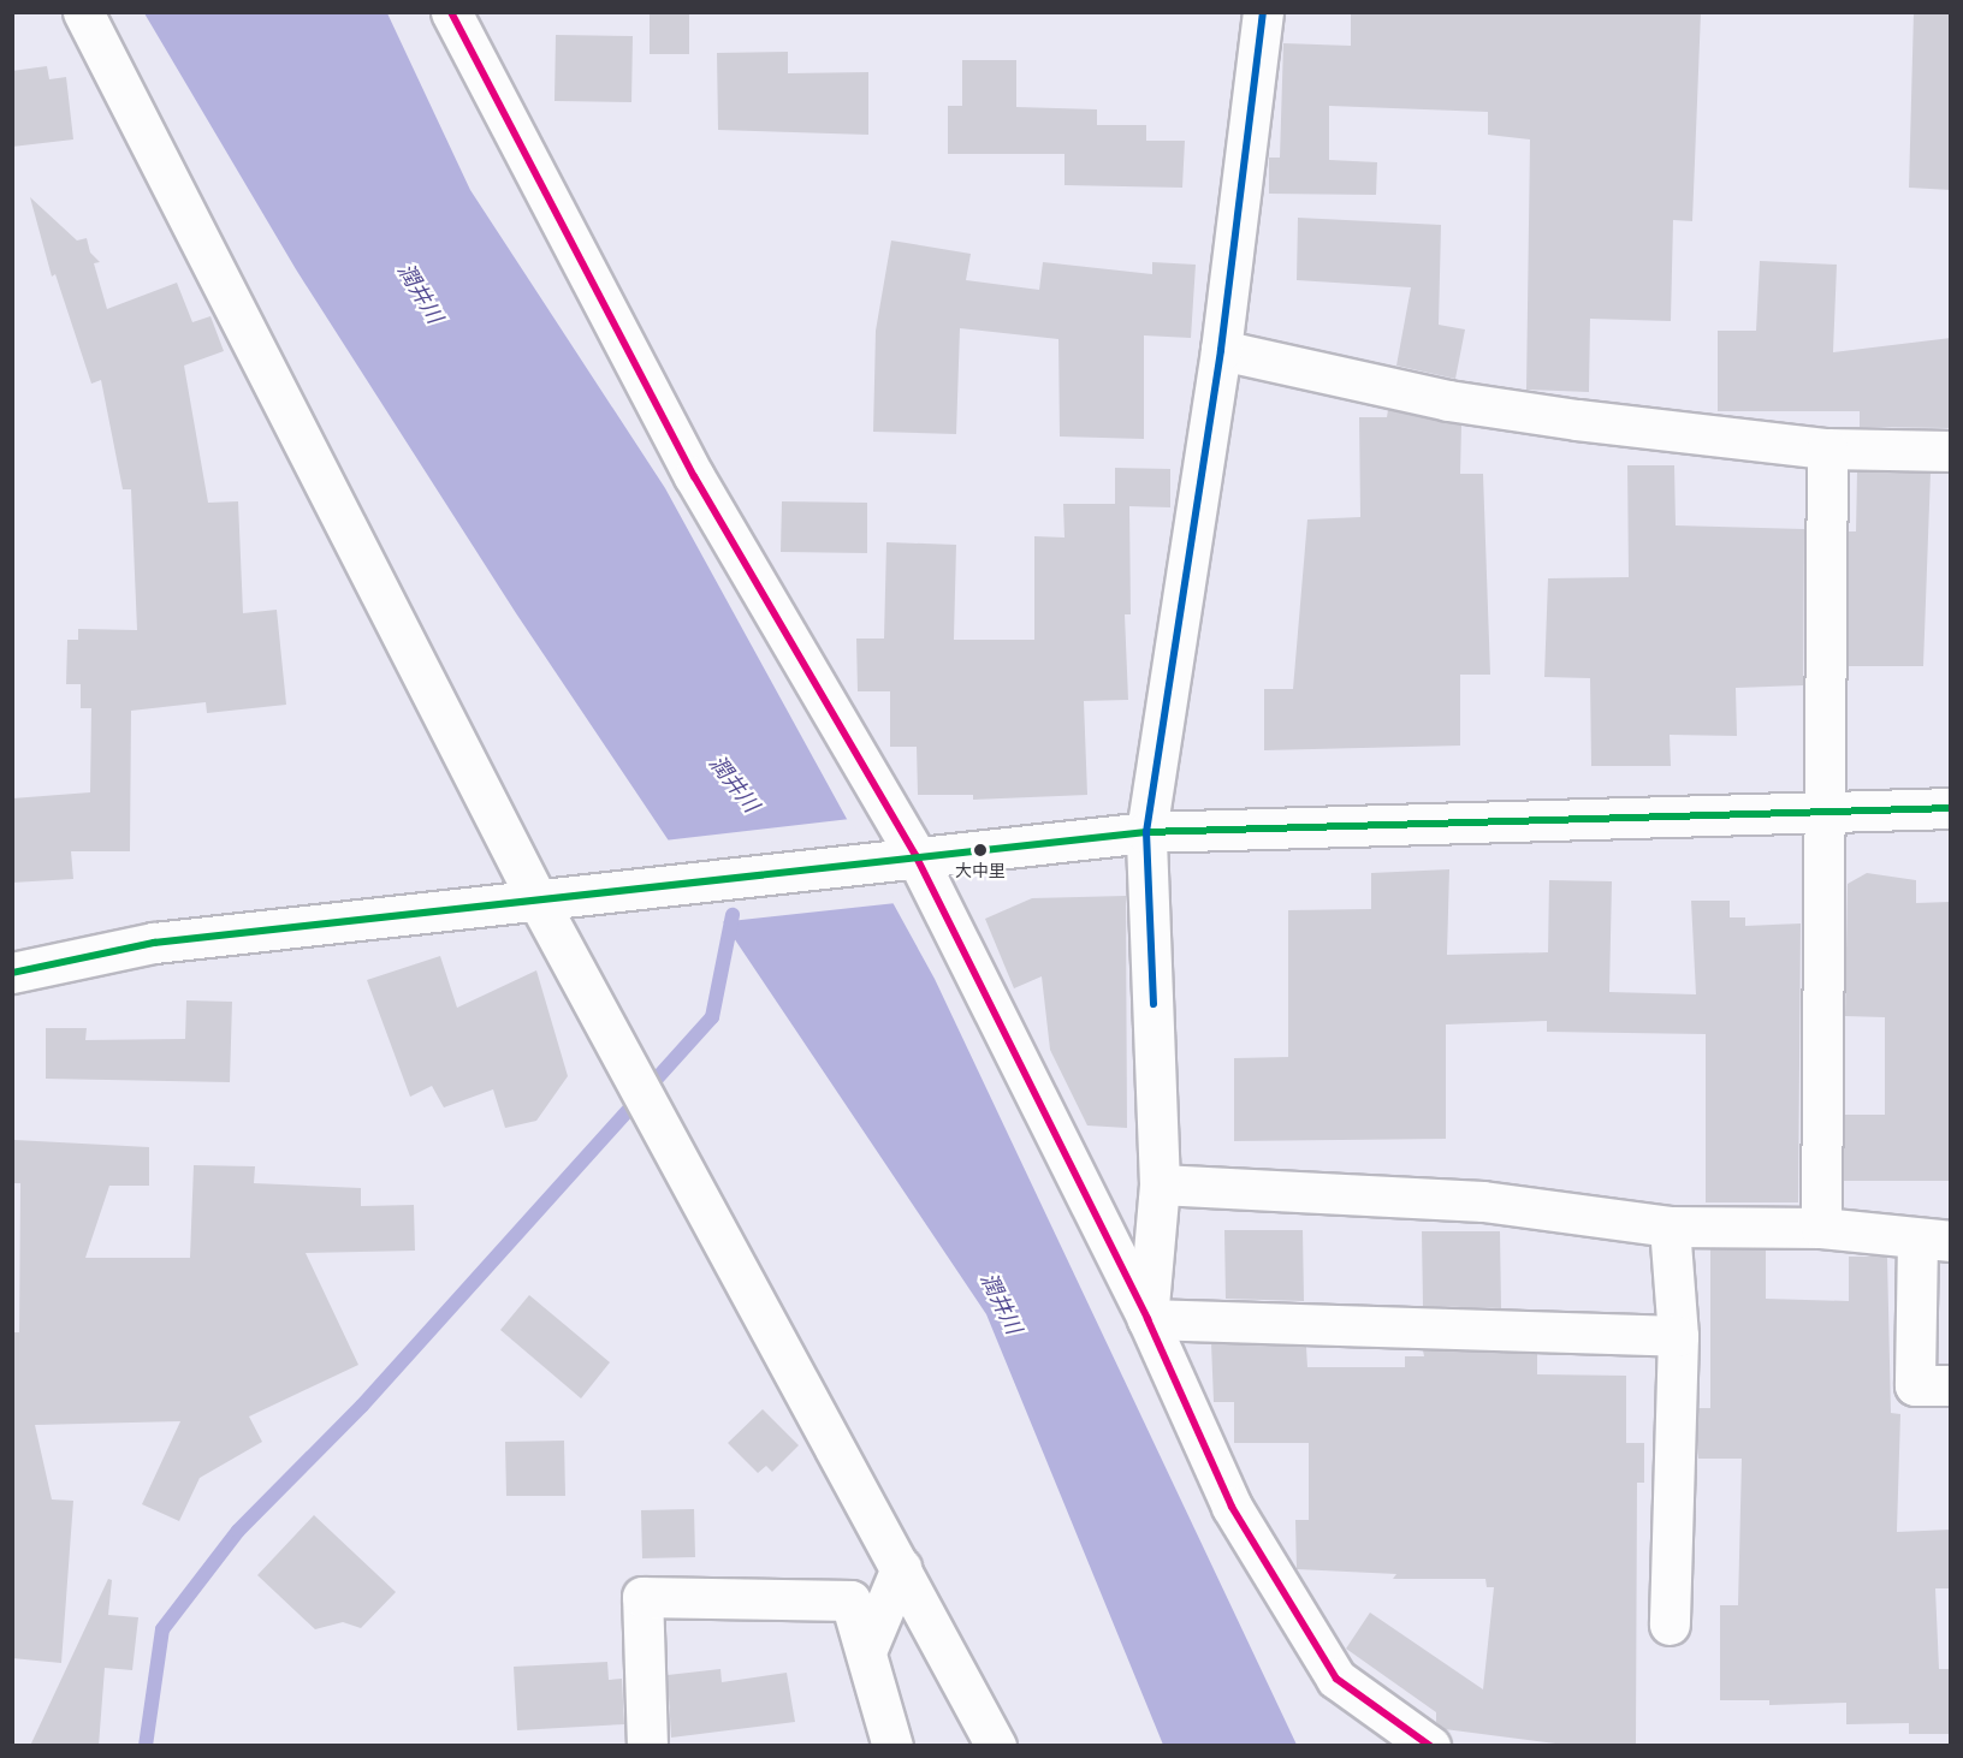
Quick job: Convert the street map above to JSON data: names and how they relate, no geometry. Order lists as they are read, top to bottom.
{
  "water": ["潤井川"],
  "places": ["大中里"]
}
